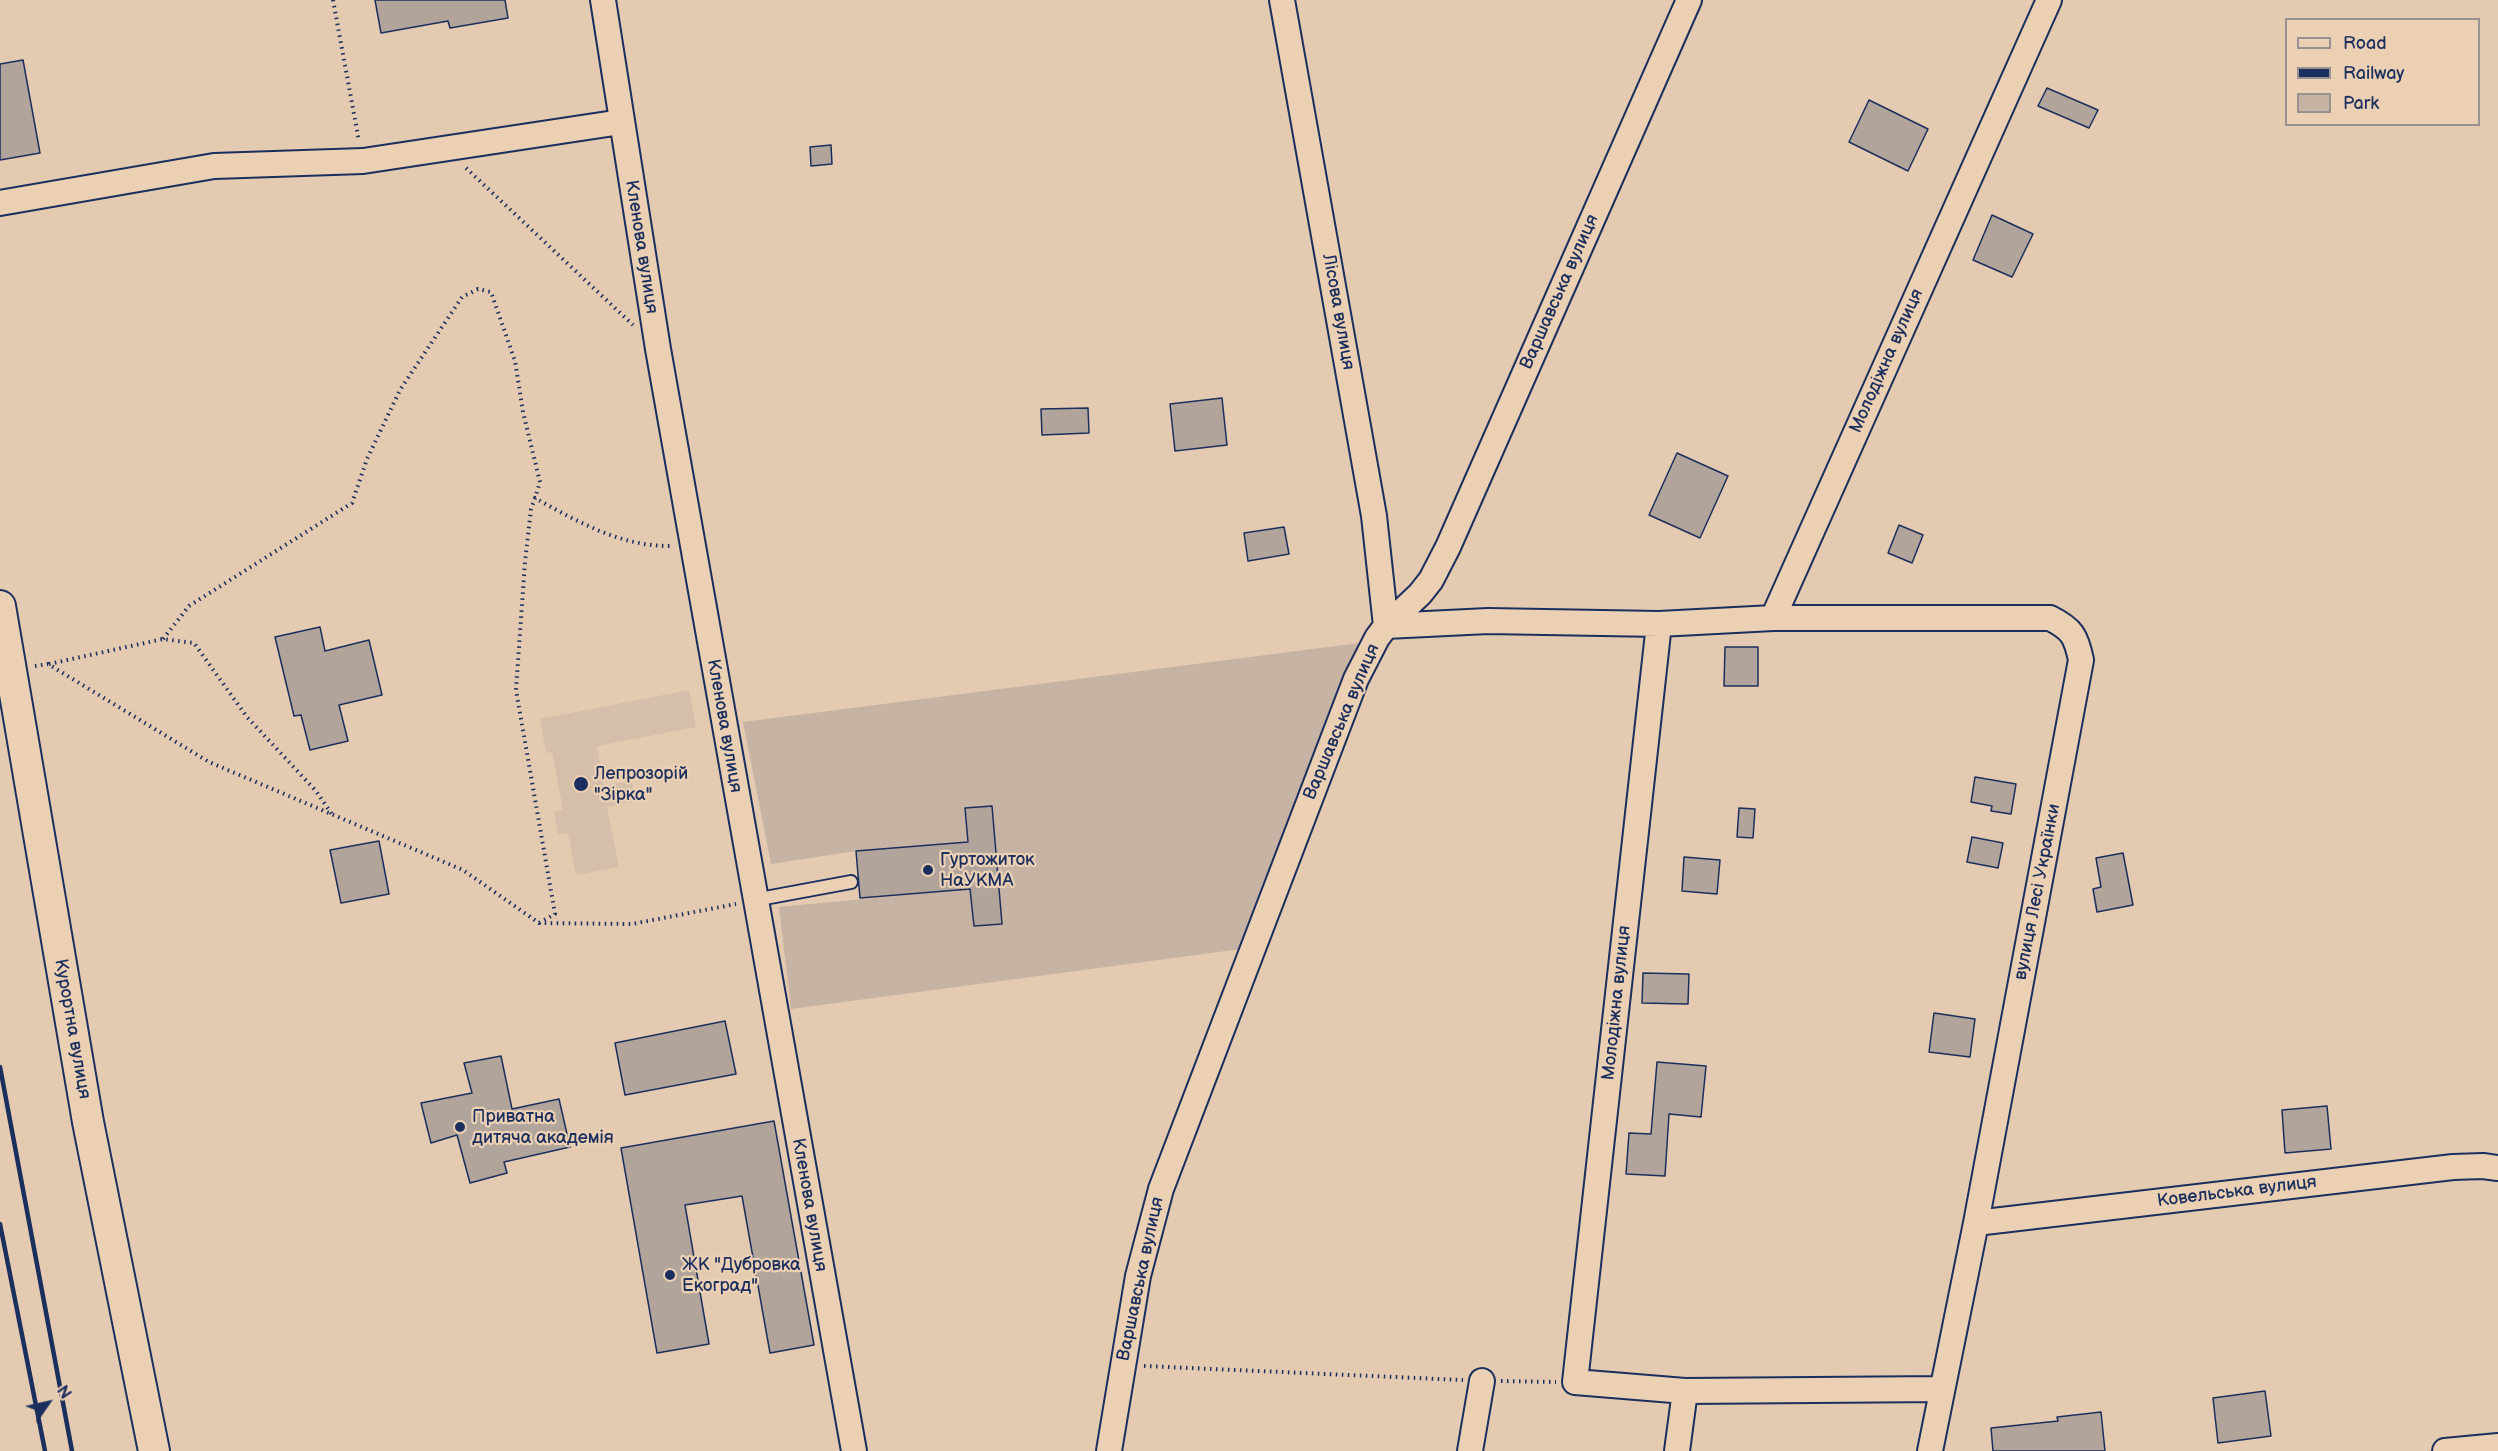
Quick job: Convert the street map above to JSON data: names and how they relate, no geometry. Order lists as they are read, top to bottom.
{
  "streets": {
    "street": [
      "Кленова вулиця",
      "Варшавська вулиця",
      "Лісова вулиця",
      "Молодіжна вулиця",
      "вулиця Лесі Українки",
      "Курортна вулиця",
      "Ковельська вулиця"
    ]
  },
  "crossings": [
    ["Варшавська вулиця", "Лісова вулиця"],
    ["Молодіжна вулиця", "вулиця Лесі Українки"],
    ["вулиця Лесі Українки", "Ковельська вулиця"]
  ],
  "places": [
    "Лепрозорій \"Зірка\"",
    "Гуртожиток НаУКМА",
    "Приватна дитяча академiя",
    "ЖК \"Дубровка Екоград\""
  ],
  "legend": ["Road", "Railway", "Park"],
  "north": "top right"
}
